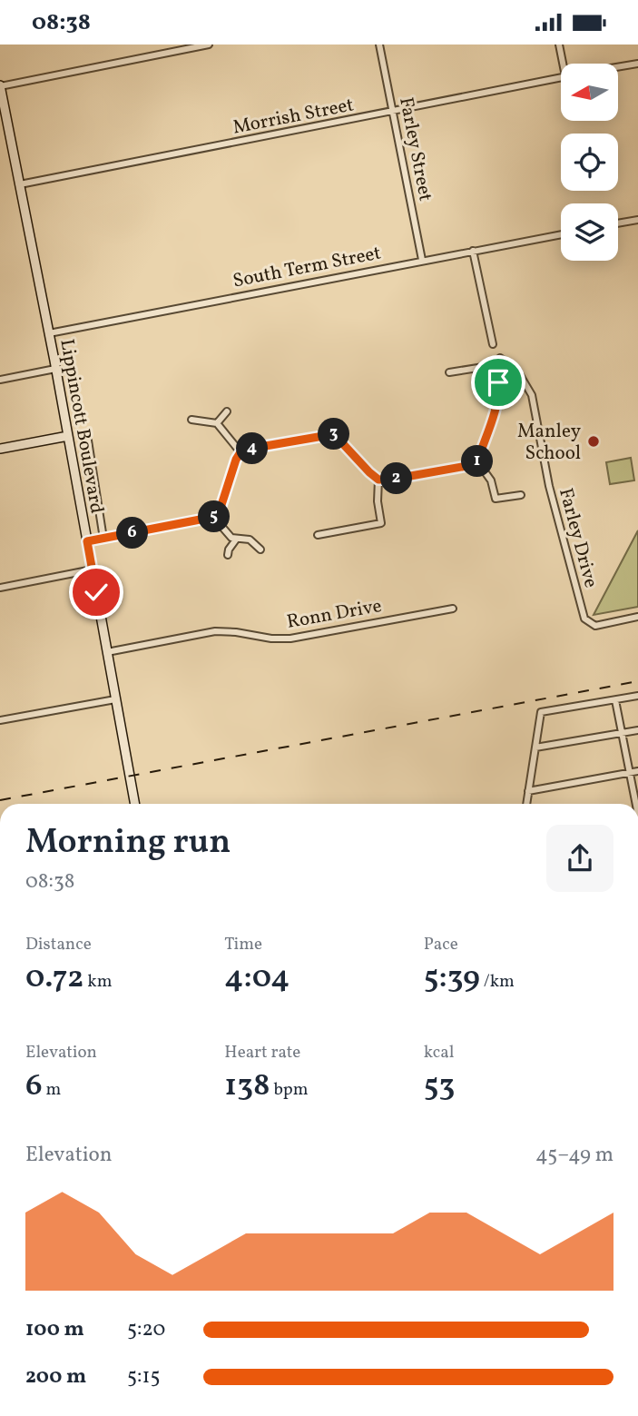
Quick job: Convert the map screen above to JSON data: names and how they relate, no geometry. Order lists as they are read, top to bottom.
{
  "streets": {
    "street": [
      "Morrish Street",
      "Farley Street",
      "South Term Street",
      "Lippincott Boulevard",
      "Farley Drive",
      "Ronn Drive"
    ]
  },
  "crossings": [
    ["Morrish Street", "Farley Street"],
    ["Morrish Street", "Lippincott Boulevard"],
    ["Farley Street", "South Term Street"],
    ["South Term Street", "Lippincott Boulevard"],
    ["Lippincott Boulevard", "Ronn Drive"]
  ],
  "places": ["Manley School"],
  "north": "left",
  "page": {
    "status": "08:38",
    "pins": [
      "3",
      "4",
      "1",
      "2",
      "5",
      "6"
    ],
    "heading": ["Morning run", "08:38"],
    "stats": [
      ["Distance", "0.72 km"],
      ["Time", "4:04"],
      ["Pace", "5:39 /km"],
      ["Elevation", "6 m"],
      ["Heart rate", "138 bpm"],
      ["kcal", "53"]
    ],
    "chart": ["Elevation", "45–49 m"],
    "list": [
      {
        "name": "100 m",
        "note": "5:20"
      },
      {
        "name": "200 m",
        "note": "5:15"
      }
    ]
  }
}
